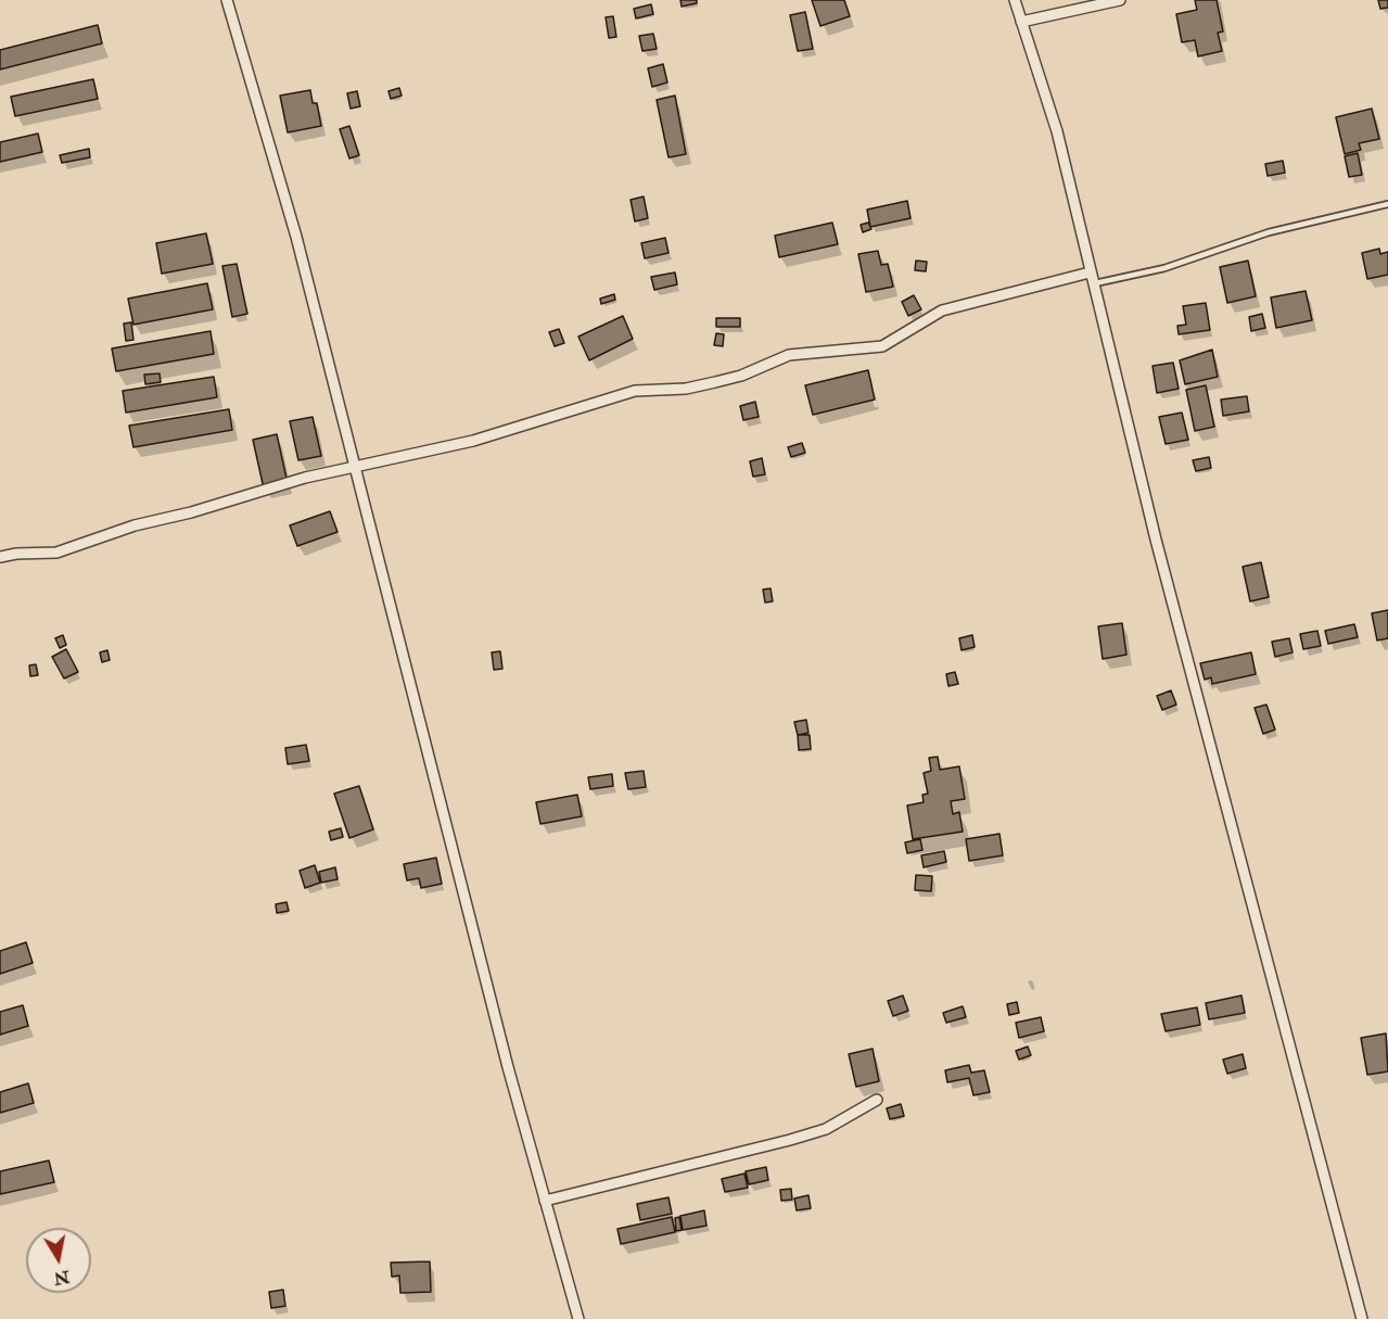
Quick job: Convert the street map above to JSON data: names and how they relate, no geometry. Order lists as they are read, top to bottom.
{
  "north": "bottom"
}
